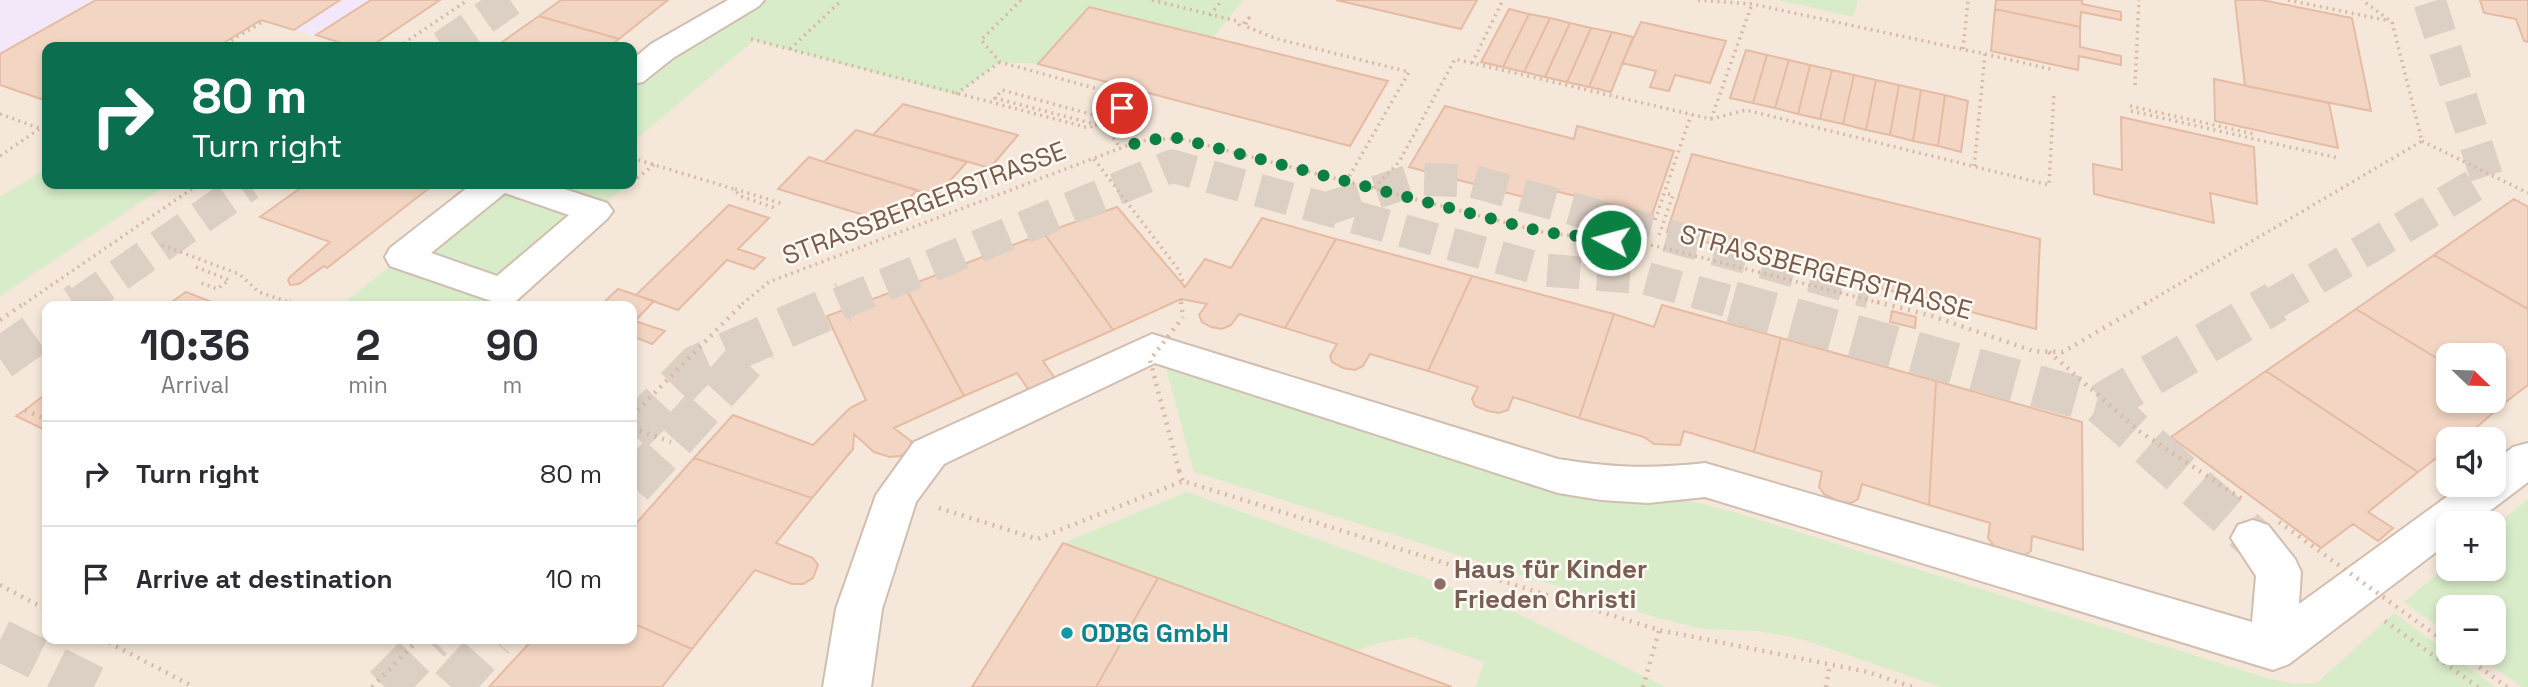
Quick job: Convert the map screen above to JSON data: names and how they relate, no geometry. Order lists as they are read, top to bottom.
{
  "streets": {
    "path": ["STRASSBERGERSTRASSE"]
  },
  "places": ["Haus für Kinder Frieden Christi", "ODBG GmbH"],
  "north": "bottom right",
  "page": {
    "turn": ["80 m", "Turn right"],
    "eta": [
      "10:36",
      "Arrival",
      "2",
      "min",
      "90",
      "m"
    ],
    "map_buttons": ["+", "−"],
    "list": [
      {
        "name": "Turn right",
        "value": "80 m"
      },
      {
        "name": "Arrive at destination",
        "value": "10 m"
      }
    ]
  }
}
